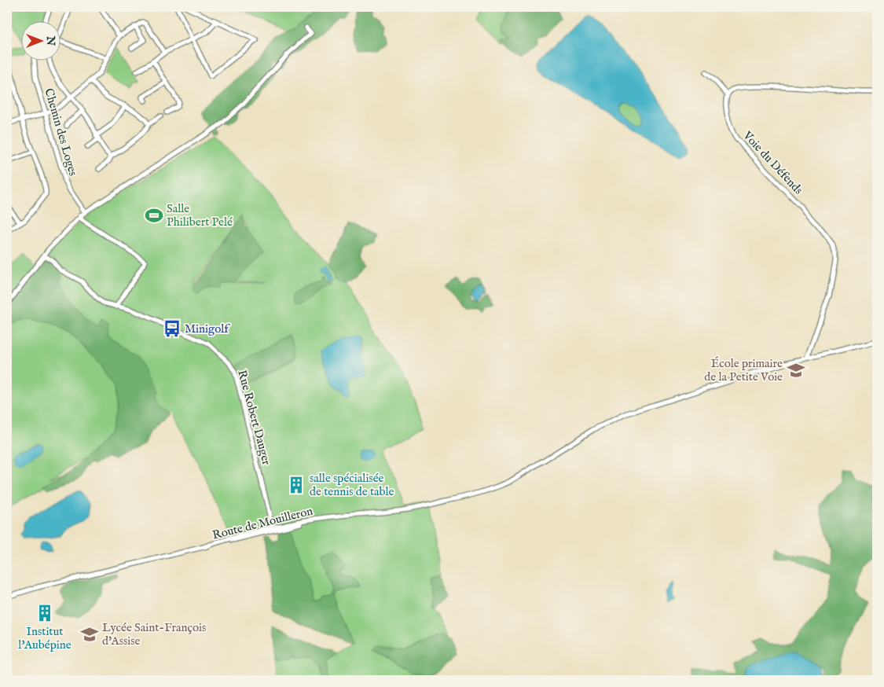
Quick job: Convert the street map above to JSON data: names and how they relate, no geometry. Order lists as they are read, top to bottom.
{
  "streets": {
    "street": [
      "Chemin des Loges",
      "Voie du Défends",
      "Rue Robert Dauger",
      "Route de Mouilleron"
    ]
  },
  "crossings": [
    ["Rue Robert Dauger", "Route de Mouilleron"]
  ],
  "places": {
    "sports": ["Salle Philibert Pelé"],
    "bus stop": ["Minigolf"],
    "school or university": ["École primaire de la Petite Voie", "Lycée Saint-François d'Assise"],
    "building": ["salle spécialisée de tennis de table", "Institut l'Aubépine"]
  },
  "north": "right"
}
